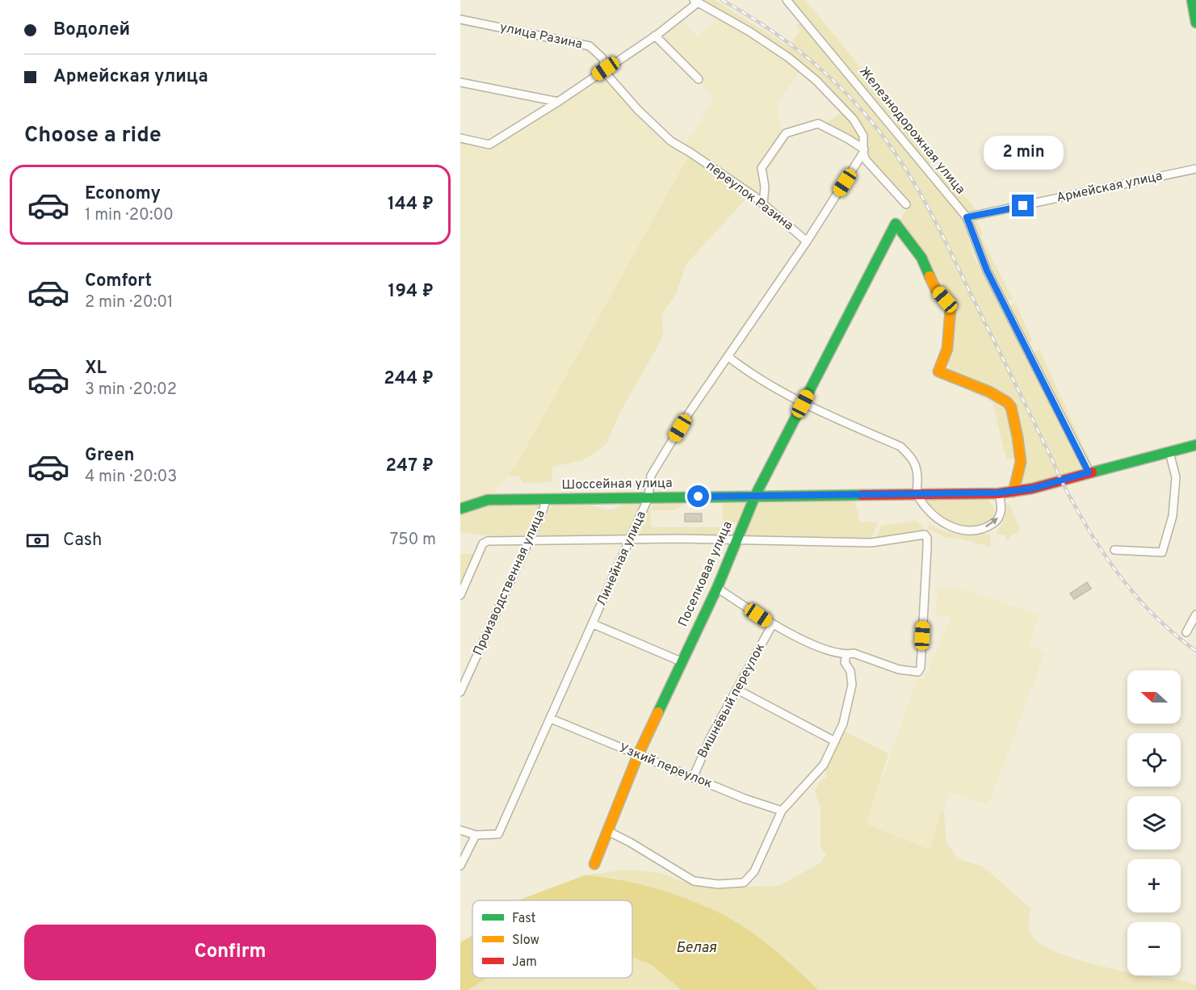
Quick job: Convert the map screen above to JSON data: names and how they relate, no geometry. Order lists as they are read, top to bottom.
{
  "streets": {
    "street": [
      "улица Разина",
      "Железнодорожная улица",
      "Армейская улица",
      "переулок Разина",
      "Шоссейная улица",
      "Линейная улица",
      "Поселковая улица",
      "Производственная улица",
      "Вишнёвый переулок",
      "Узкий переулок"
    ]
  },
  "crossings": [
    ["улица Разина", "переулок Разина"],
    ["Железнодорожная улица", "Армейская улица"],
    ["Железнодорожная улица", "Шоссейная улица"],
    ["переулок Разина", "Линейная улица"],
    ["Шоссейная улица", "Линейная улица"],
    ["Шоссейная улица", "Поселковая улица"],
    ["Шоссейная улица", "Производственная улица"],
    ["Линейная улица", "Узкий переулок"],
    ["Поселковая улица", "Узкий переулок"],
    ["Вишнёвый переулок", "Узкий переулок"]
  ],
  "water": ["Белая"],
  "legend": ["Fast", "Slow", "Jam"],
  "north": "left",
  "page": {
    "banner": ["Водолей", "Армейская улица"],
    "heading": "Choose a ride",
    "bubble": "2 min",
    "list": [
      {
        "name": "Economy",
        "note": "1 min · 20:00",
        "value": "144 ₽"
      },
      {
        "name": "Comfort",
        "note": "2 min · 20:01",
        "value": "194 ₽"
      },
      {
        "name": "XL",
        "note": "3 min · 20:02",
        "value": "244 ₽"
      },
      {
        "name": "Green",
        "note": "4 min · 20:03",
        "value": "247 ₽"
      }
    ],
    "pay": ["Cash", "750 m"],
    "map_buttons": ["+", "−"],
    "buttons": "Confirm"
  }
}
